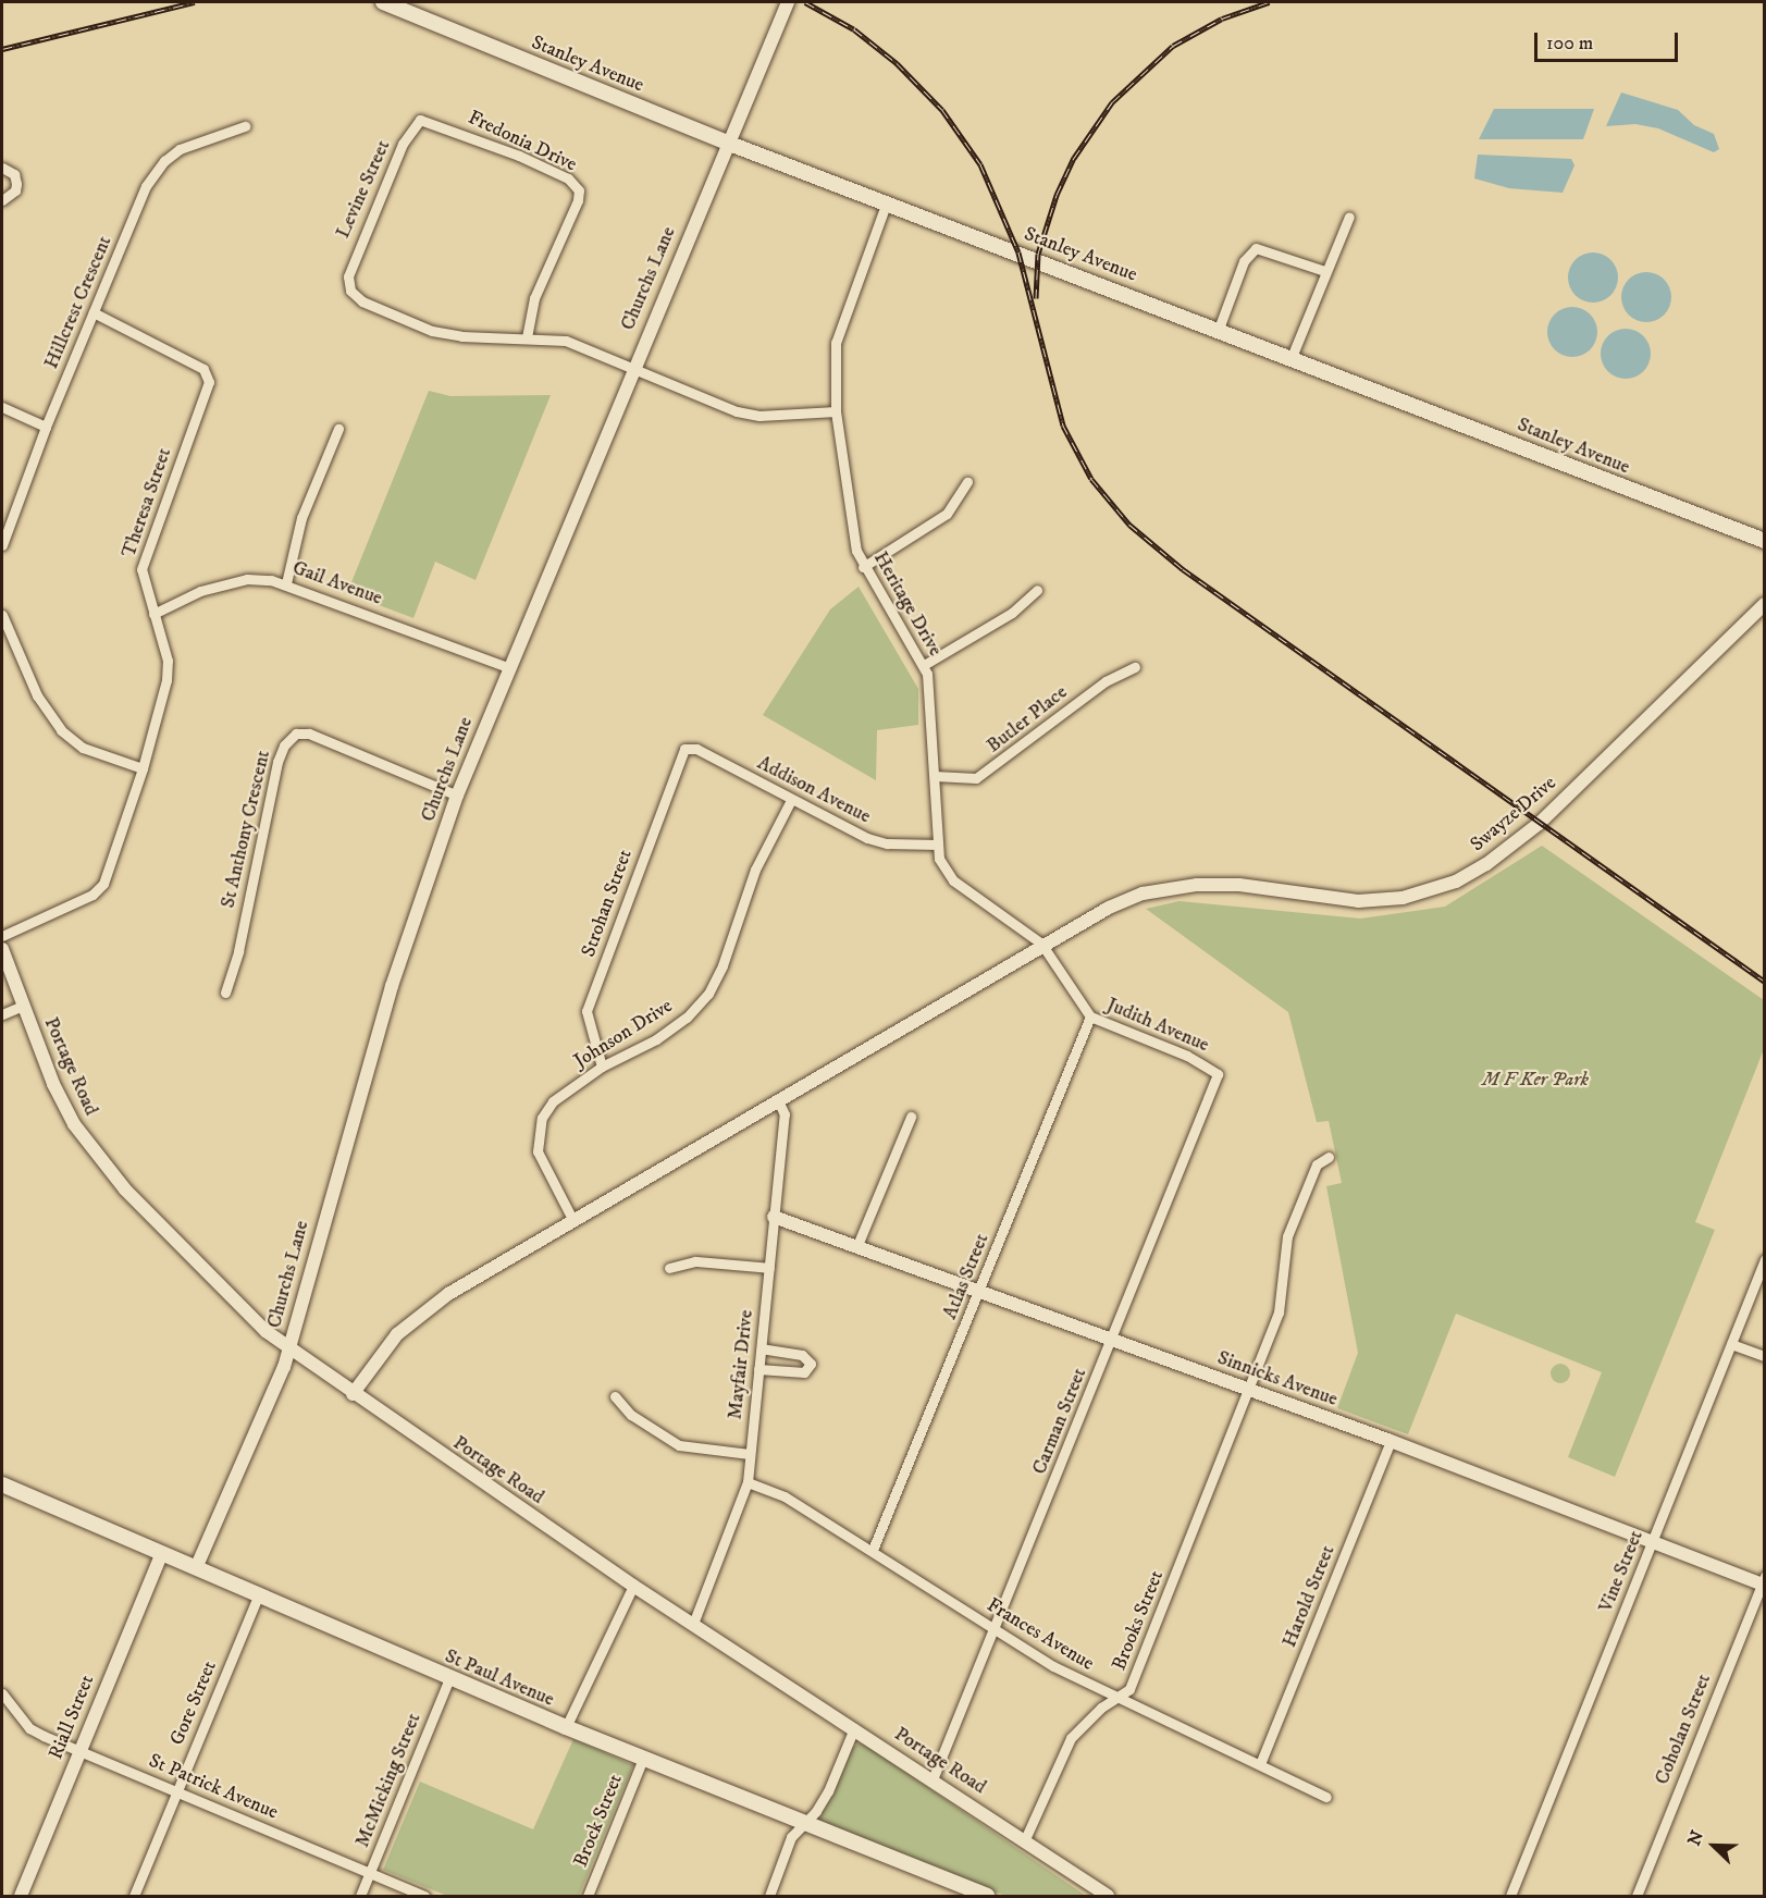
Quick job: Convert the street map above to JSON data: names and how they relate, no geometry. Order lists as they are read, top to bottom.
{
  "streets": {
    "main road": ["Stanley Avenue", "St Paul Avenue"],
    "street": [
      "Fredonia Drive",
      "Levine Street",
      "Churchs Lane",
      "Hillcrest Crescent",
      "Theresa Street",
      "Gail Avenue",
      "Heritage Drive",
      "Butler Place",
      "Addison Avenue",
      "Swayze Drive",
      "St Anthony Crescent",
      "Strohan Street",
      "Judith Avenue",
      "Johnson Drive",
      "Portage Road",
      "Atlas Street",
      "Mayfair Drive",
      "Sinnicks Avenue",
      "Carman Street",
      "Vine Street",
      "Harold Street",
      "Brooks Street",
      "Frances Avenue",
      "Gore Street",
      "Riall Street",
      "Coholan Street",
      "McMicking Street",
      "St Patrick Avenue",
      "Brock Street"
    ]
  },
  "crossings": [
    ["Stanley Avenue", "Churchs Lane"],
    ["Stanley Avenue", "Heritage Drive"],
    ["Fredonia Drive", "Levine Street"],
    ["Churchs Lane", "Gail Avenue"],
    ["Churchs Lane", "St Anthony Crescent"],
    ["Churchs Lane", "Portage Road"],
    ["Churchs Lane", "St Paul Avenue"],
    ["Hillcrest Crescent", "Theresa Street"],
    ["Theresa Street", "Gail Avenue"],
    ["Heritage Drive", "Butler Place"],
    ["Heritage Drive", "Addison Avenue"],
    ["Heritage Drive", "Swayze Drive"],
    ["Heritage Drive", "Judith Avenue"],
    ["Addison Avenue", "Strohan Street"],
    ["Addison Avenue", "Johnson Drive"],
    ["Swayze Drive", "Judith Avenue"],
    ["Swayze Drive", "Johnson Drive"],
    ["Swayze Drive", "Portage Road"],
    ["Swayze Drive", "Mayfair Drive"],
    ["Strohan Street", "Johnson Drive"],
    ["Judith Avenue", "Atlas Street"],
    ["Judith Avenue", "Carman Street"],
    ["Portage Road", "Mayfair Drive"],
    ["Portage Road", "Carman Street"],
    ["Portage Road", "Brooks Street"],
    ["Atlas Street", "Sinnicks Avenue"],
    ["Atlas Street", "Frances Avenue"],
    ["Mayfair Drive", "Sinnicks Avenue"],
    ["Mayfair Drive", "Frances Avenue"],
    ["Sinnicks Avenue", "Carman Street"],
    ["Sinnicks Avenue", "Vine Street"],
    ["Sinnicks Avenue", "Harold Street"],
    ["Sinnicks Avenue", "Brooks Street"],
    ["Sinnicks Avenue", "Coholan Street"],
    ["Carman Street", "Frances Avenue"],
    ["Harold Street", "Frances Avenue"],
    ["Brooks Street", "Frances Avenue"],
    ["St Paul Avenue", "Gore Street"],
    ["St Paul Avenue", "Riall Street"],
    ["St Paul Avenue", "McMicking Street"],
    ["St Paul Avenue", "Brock Street"],
    ["Gore Street", "St Patrick Avenue"],
    ["Riall Street", "St Patrick Avenue"],
    ["McMicking Street", "St Patrick Avenue"]
  ],
  "parks": ["M F Ker Park"],
  "scale_bar": "100 m",
  "north": "top left"
}
